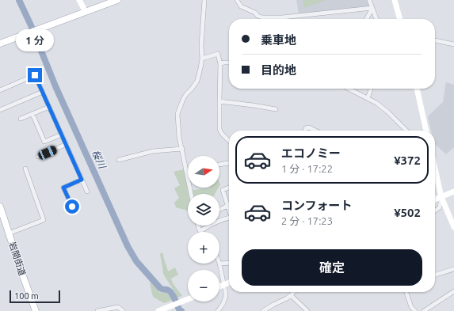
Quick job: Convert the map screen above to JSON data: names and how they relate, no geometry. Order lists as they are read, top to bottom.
{
  "streets": {
    "main road": ["岩間街道"]
  },
  "water": ["桜川"],
  "scale_bar": "100 m",
  "north": "right",
  "page": {
    "banner": ["乗車地", "目的地"],
    "bubble": "1 分",
    "list": [
      {
        "name": "エコノミー",
        "note": "1 分 · 17:22",
        "value": "¥372"
      },
      {
        "name": "コンフォート",
        "note": "2 分 · 17:23",
        "value": "¥502"
      }
    ],
    "map_buttons": ["+", "−"],
    "buttons": "確定",
    "scale": "100 m"
  }
}
